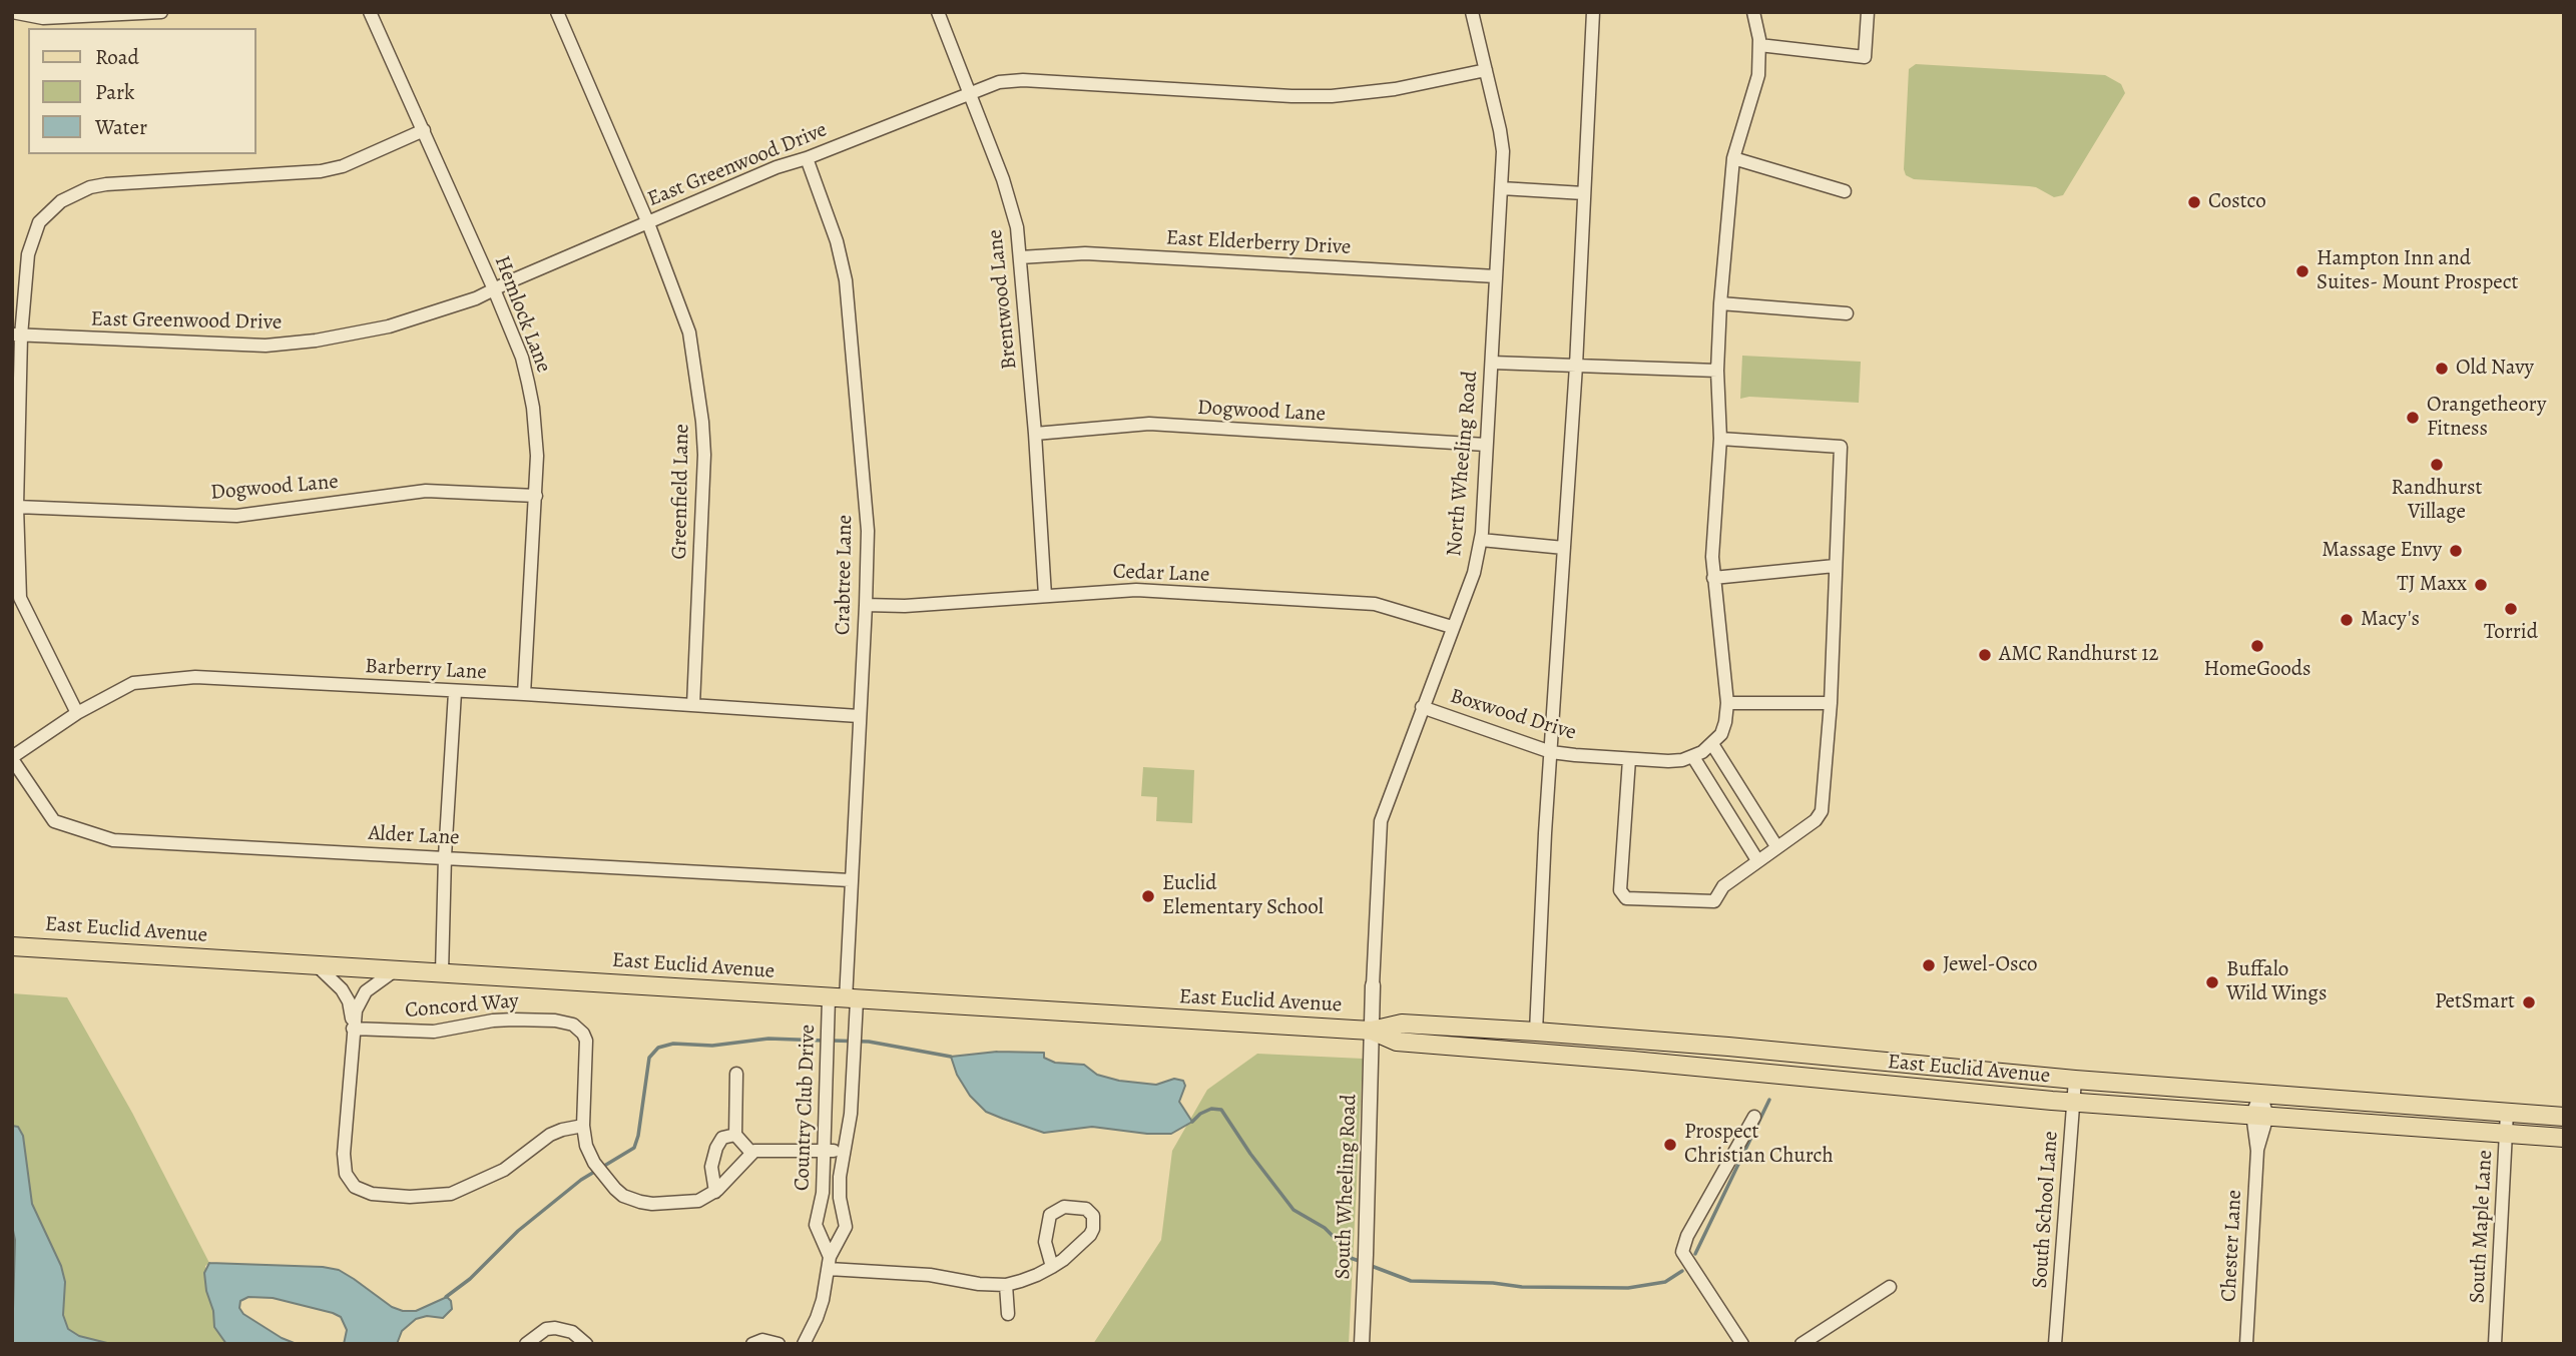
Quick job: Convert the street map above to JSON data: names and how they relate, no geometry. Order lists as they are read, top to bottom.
{
  "streets": {
    "main road": ["East Euclid Avenue"],
    "street": [
      "East Greenwood Drive",
      "East Elderberry Drive",
      "Brentwood Lane",
      "Hemlock Lane",
      "Dogwood Lane",
      "North Wheeling Road",
      "Greenfield Lane",
      "Cedar Lane",
      "Crabtree Lane",
      "Barberry Lane",
      "Boxwood Drive",
      "Alder Lane",
      "Concord Way",
      "Country Club Drive",
      "South Wheeling Road",
      "South School Lane",
      "South Maple Lane",
      "Chester Lane"
    ]
  },
  "crossings": [
    ["East Greenwood Drive", "Brentwood Lane"],
    ["East Greenwood Drive", "Hemlock Lane"],
    ["East Greenwood Drive", "North Wheeling Road"],
    ["East Greenwood Drive", "Greenfield Lane"],
    ["East Greenwood Drive", "Crabtree Lane"],
    ["East Elderberry Drive", "Brentwood Lane"],
    ["East Elderberry Drive", "North Wheeling Road"],
    ["Brentwood Lane", "Dogwood Lane"],
    ["Brentwood Lane", "Cedar Lane"],
    ["Hemlock Lane", "Dogwood Lane"],
    ["Hemlock Lane", "Barberry Lane"],
    ["Dogwood Lane", "North Wheeling Road"],
    ["North Wheeling Road", "Cedar Lane"],
    ["North Wheeling Road", "Boxwood Drive"],
    ["North Wheeling Road", "East Euclid Avenue"],
    ["North Wheeling Road", "South Wheeling Road"],
    ["Greenfield Lane", "Barberry Lane"],
    ["Cedar Lane", "Crabtree Lane"],
    ["Crabtree Lane", "Barberry Lane"],
    ["Crabtree Lane", "Alder Lane"],
    ["Crabtree Lane", "East Euclid Avenue"],
    ["Crabtree Lane", "Country Club Drive"],
    ["Barberry Lane", "Alder Lane"],
    ["East Euclid Avenue", "Country Club Drive"],
    ["East Euclid Avenue", "South Wheeling Road"],
    ["East Euclid Avenue", "South School Lane"],
    ["East Euclid Avenue", "South Maple Lane"],
    ["East Euclid Avenue", "Chester Lane"]
  ],
  "places": [
    "Costco",
    "Hampton Inn and Suites- Mount Prospect",
    "Old Navy",
    "Orangetheory Fitness",
    "Randhurst Village",
    "Massage Envy",
    "TJ Maxx",
    "Torrid",
    "Macy's",
    "HomeGoods",
    "AMC Randhurst 12",
    "Euclid Elementary School",
    "Jewel-Osco",
    "Buffalo Wild Wings",
    "PetSmart",
    "Prospect Christian Church"
  ],
  "legend": ["Road", "Park", "Water"]
}
